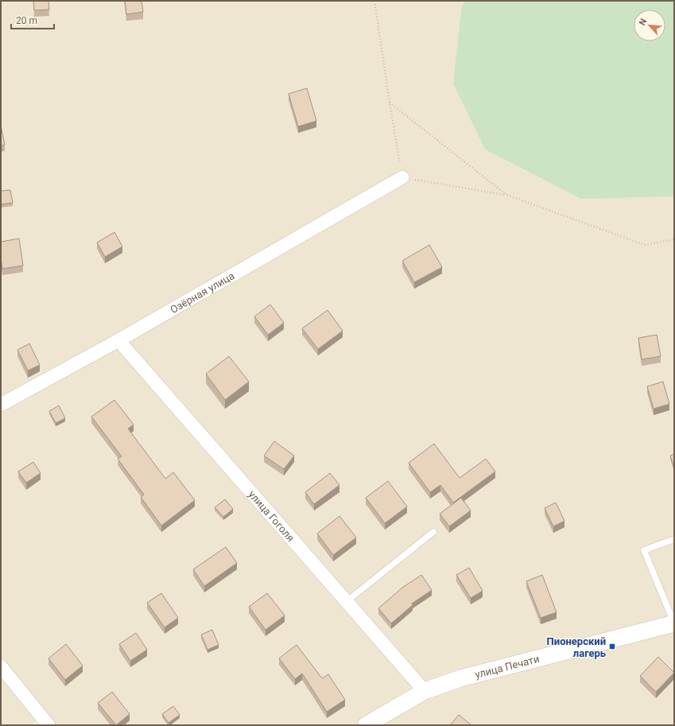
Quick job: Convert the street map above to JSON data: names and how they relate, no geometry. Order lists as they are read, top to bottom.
{
  "streets": {
    "street": ["Озёрная улица", "улица Гоголя", "улица Печати"]
  },
  "crossings": [
    ["Озёрная улица", "улица Гоголя"],
    ["улица Гоголя", "улица Печати"]
  ],
  "places": {
    "transit": ["Пионерский лагерь"]
  },
  "scale_bar": "20 m",
  "north": "top left"
}
